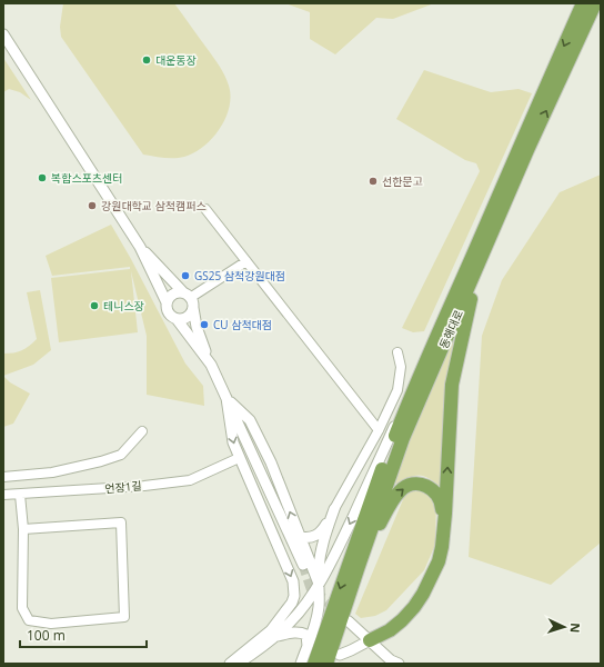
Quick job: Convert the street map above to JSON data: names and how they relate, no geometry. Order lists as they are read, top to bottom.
{
  "streets": {
    "main road": ["동해대로"],
    "street": ["언장1길"]
  },
  "places": [
    "대운동장",
    "복합스포츠센터",
    "선한문고",
    "강원대학교 삼척캠퍼스",
    "GS25 삼척강원대점",
    "테니스장",
    "CU 삼척대점"
  ],
  "scale_bar": "100 m",
  "north": "right"
}
